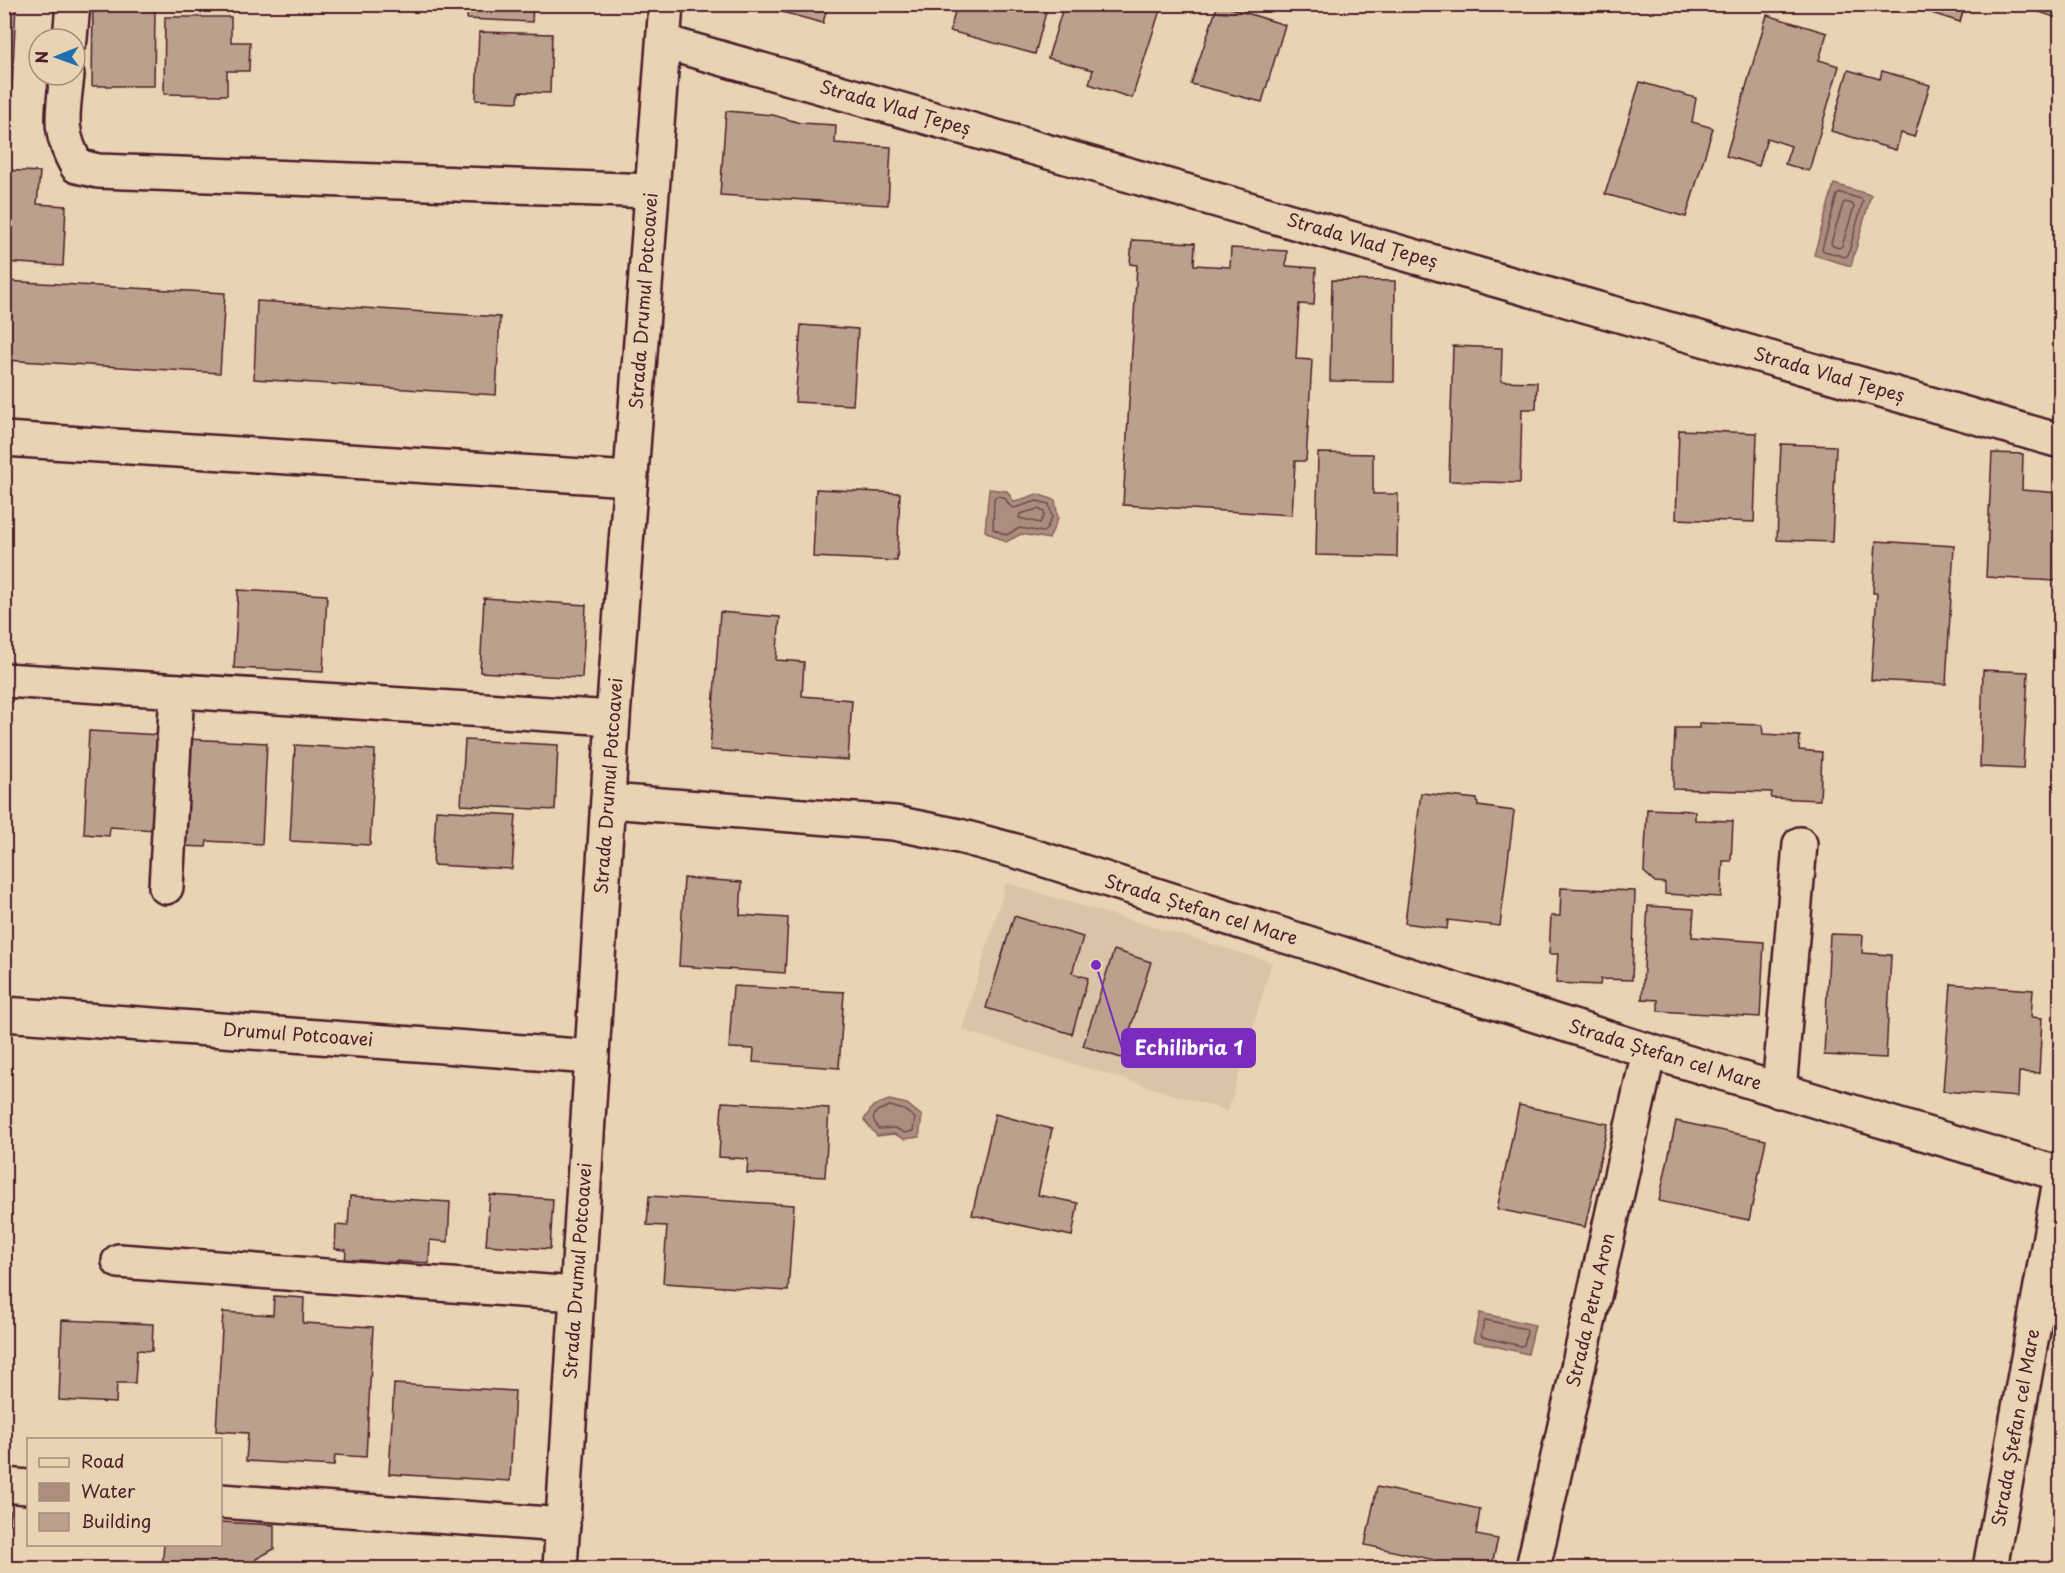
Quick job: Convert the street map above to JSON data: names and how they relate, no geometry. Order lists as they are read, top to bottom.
{
  "streets": {
    "street": [
      "Strada Vlad Țepeș",
      "Strada Drumul Potcoavei",
      "Strada Ștefan cel Mare",
      "Drumul Potcoavei",
      "Strada Petru Aron"
    ]
  },
  "crossings": [
    ["Strada Vlad Țepeș", "Strada Drumul Potcoavei"],
    ["Strada Drumul Potcoavei", "Strada Ștefan cel Mare"],
    ["Strada Drumul Potcoavei", "Drumul Potcoavei"],
    ["Strada Ștefan cel Mare", "Strada Petru Aron"]
  ],
  "places": ["Echilibria 1"],
  "legend": ["Road", "Water", "Building"],
  "north": "left"
}
